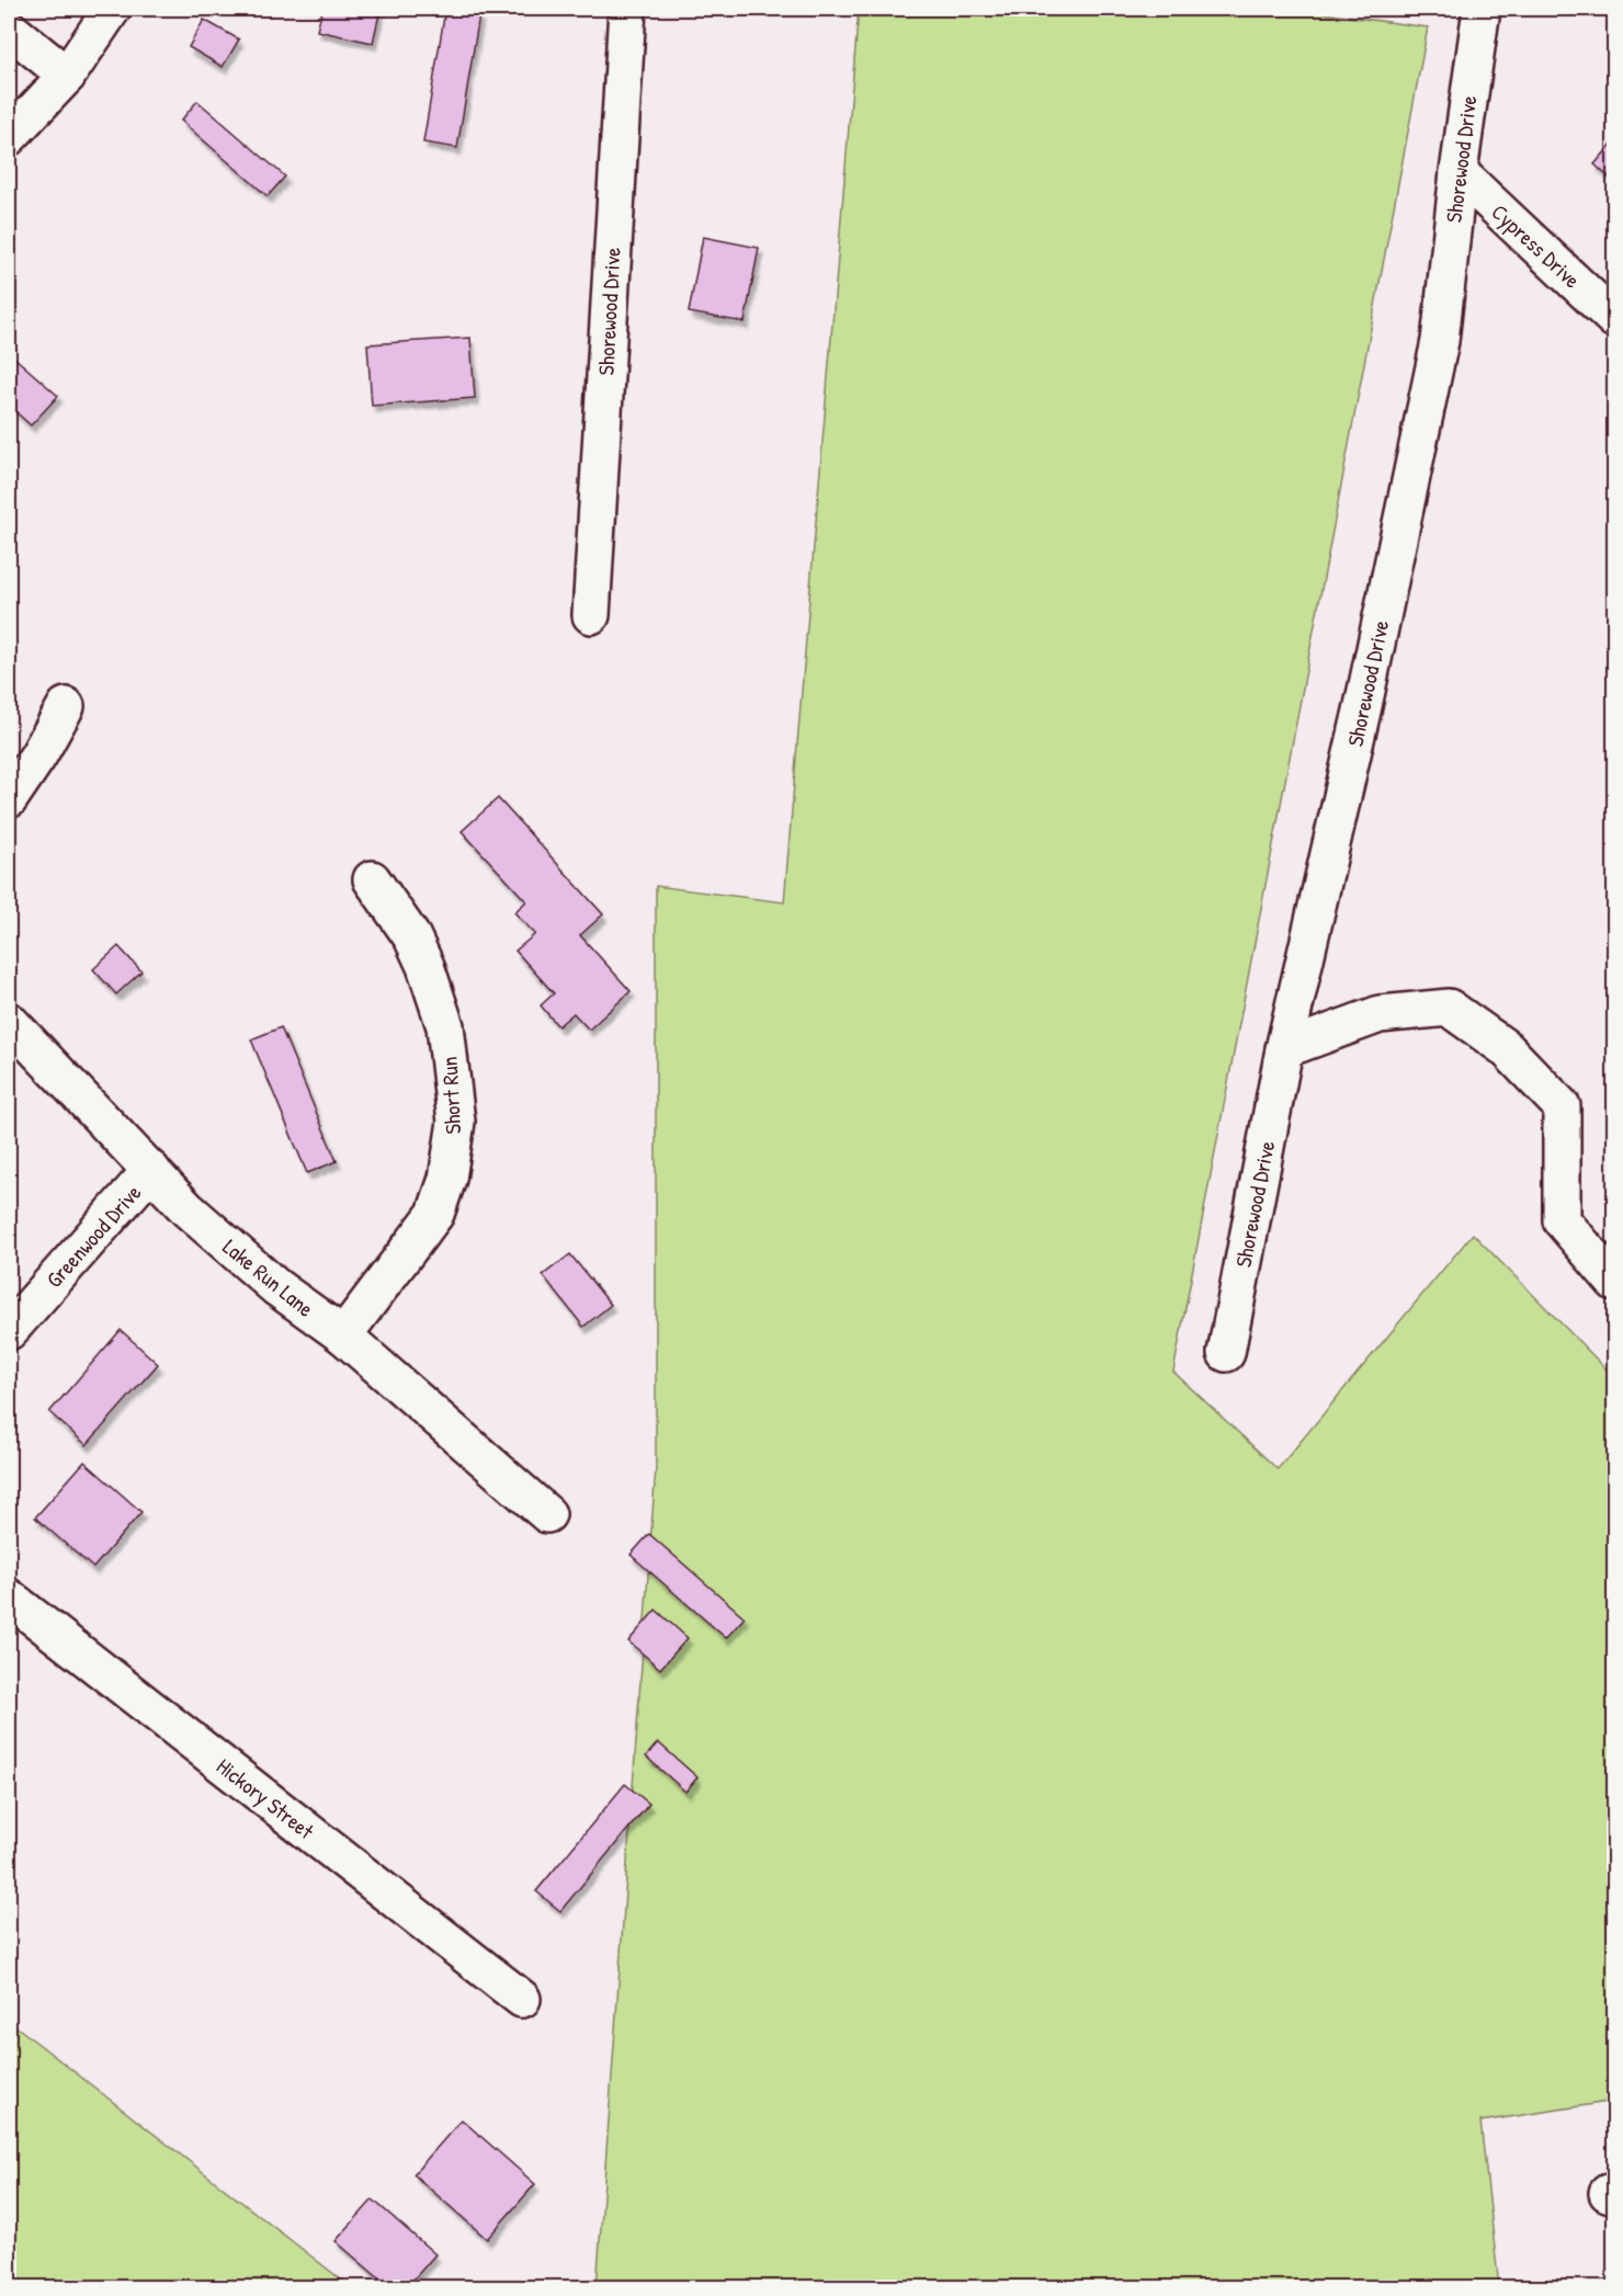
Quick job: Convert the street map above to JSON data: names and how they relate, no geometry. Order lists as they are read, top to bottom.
{
  "streets": {
    "street": [
      "Shorewood Drive",
      "Cypress Drive",
      "Short Run",
      "Greenwood Drive",
      "Lake Run Lane",
      "Hickory Street"
    ]
  },
  "crossings": [
    ["Shorewood Drive", "Cypress Drive"],
    ["Short Run", "Lake Run Lane"],
    ["Greenwood Drive", "Lake Run Lane"]
  ]
}
